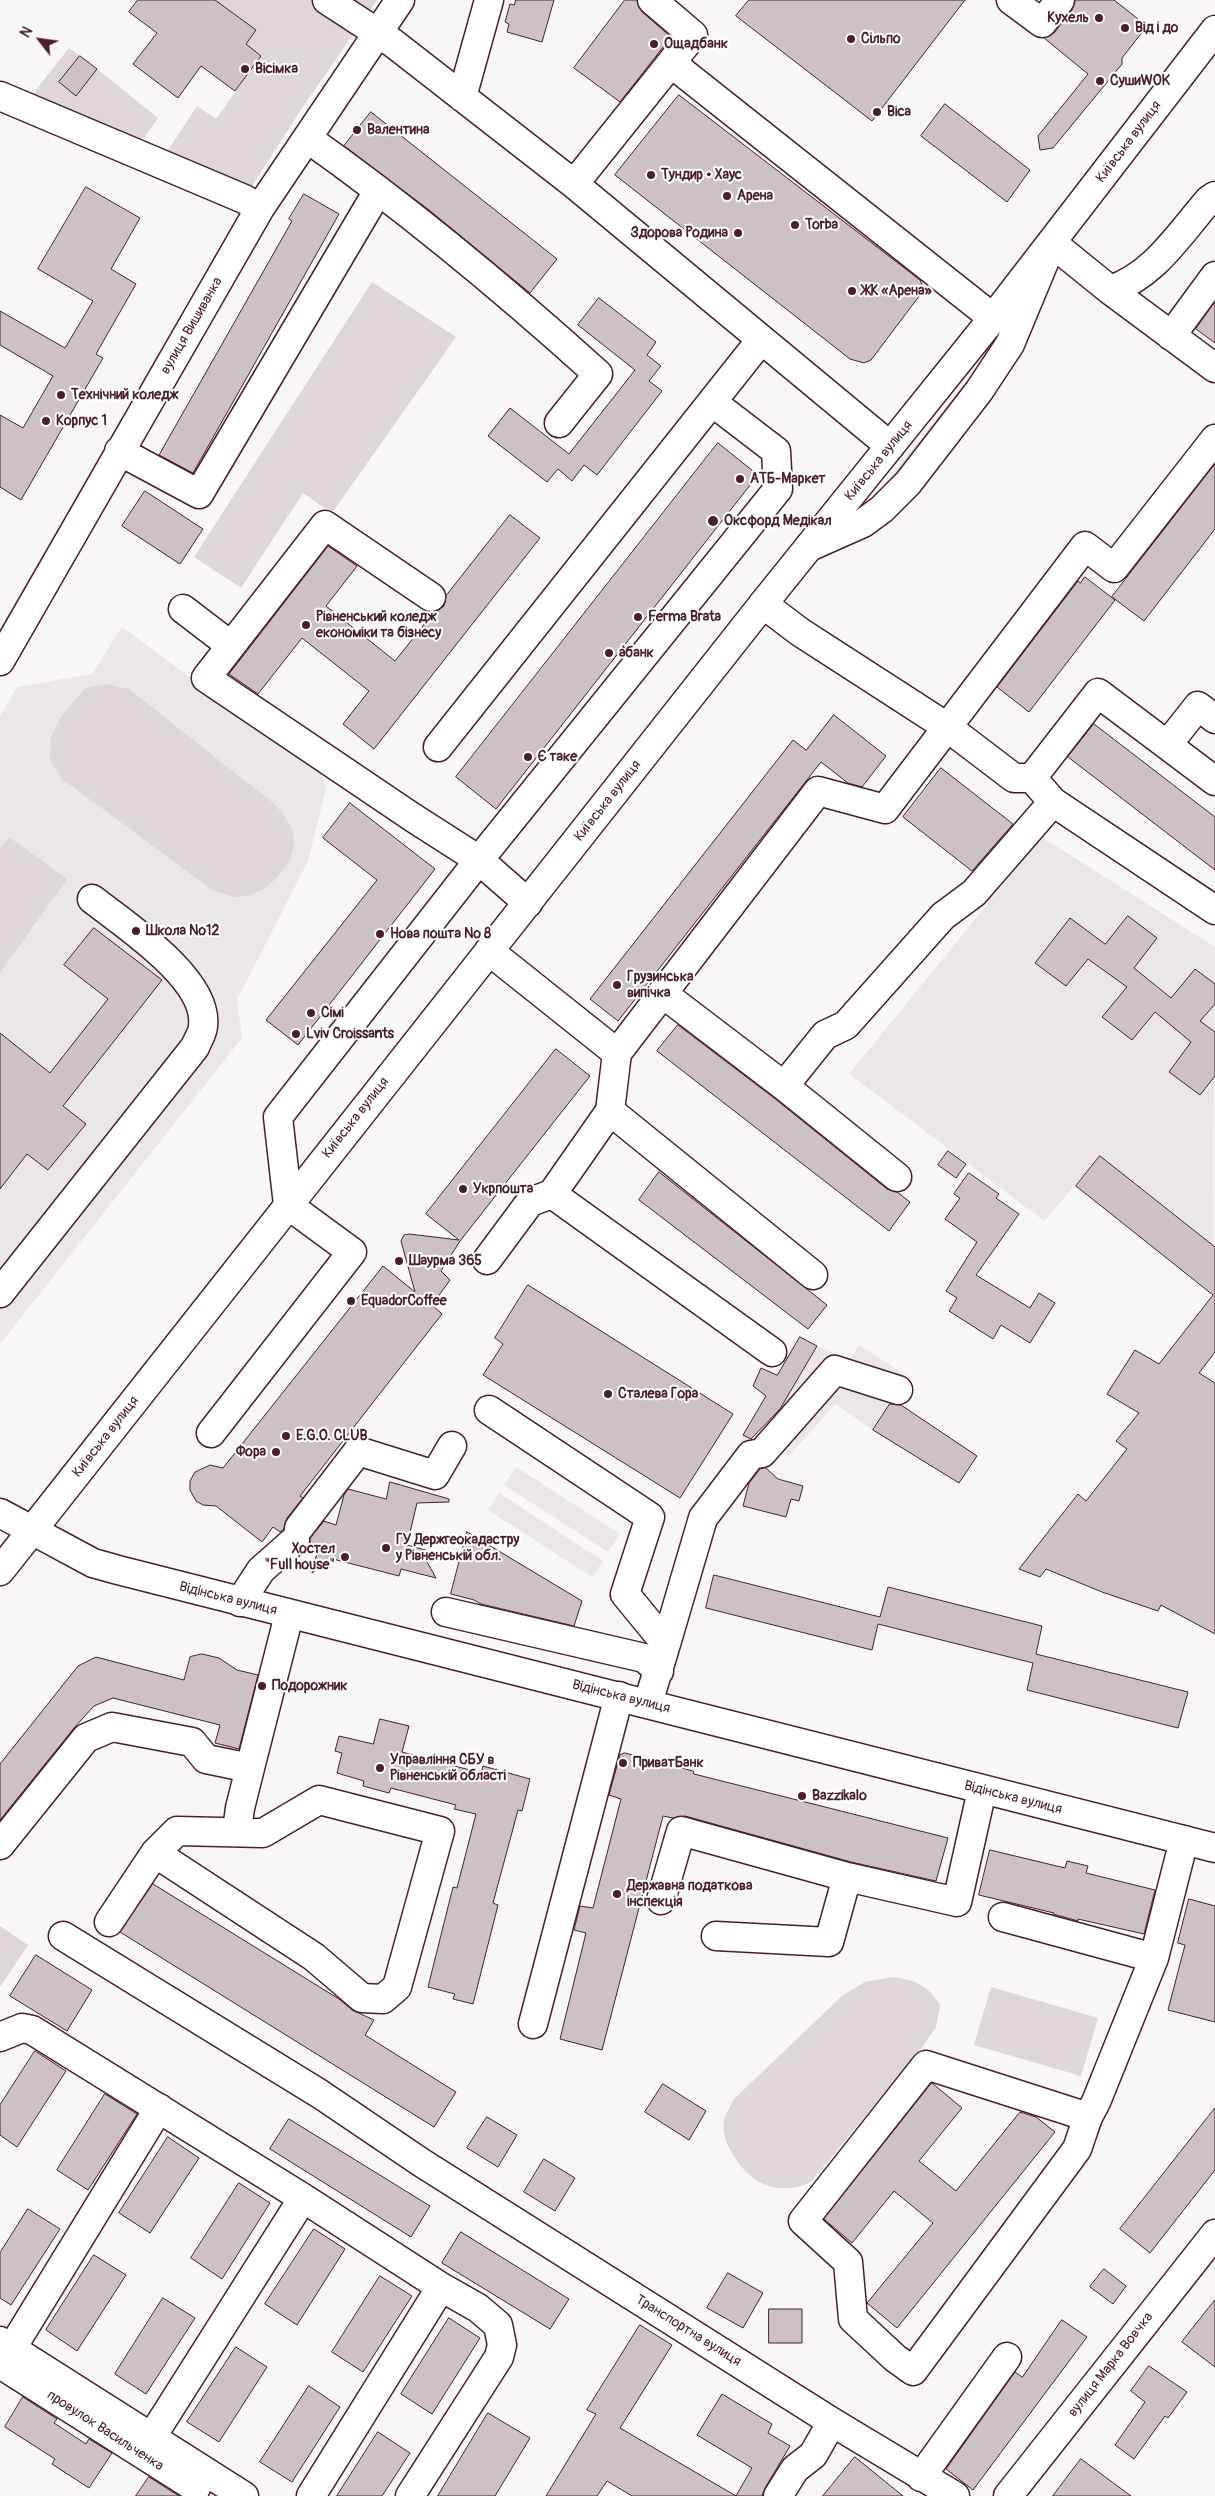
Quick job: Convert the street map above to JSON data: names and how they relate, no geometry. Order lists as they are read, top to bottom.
{
  "streets": {
    "main road": [
      "Київська вулиця",
      "вулиця Вишиванка",
      "Відінська вулиця",
      "Транспортна вулиця",
      "вулиця Марка Вовчка",
      "провулок Васильченка"
    ]
  },
  "crossings": [
    ["Київська вулиця", "Відінська вулиця"]
  ],
  "places": [
    "Кухель",
    "Від і до",
    "Сільпо",
    "Ощадбанк",
    "Вiсiмка",
    "СушиWOK",
    "Віса",
    "Валентина",
    "Тундир • Хаус",
    "Арена",
    "Torba",
    "Здорова Родина",
    "ЖК «Арена»",
    "Технічний коледж",
    "Корпус 1",
    "АТБ-Маркет",
    "Оксфорд Медікал",
    "Ferma Brata",
    "Рівненський коледж економіки та бізнесу",
    "а̀банк",
    "Є таке",
    "Школа №12",
    "Нова пошта № 8",
    "Грузинська випічка",
    "Сімі",
    "Lviv Croissants",
    "Укрпошта",
    "Шаурма 365",
    "EquadorCoffee",
    "Сталева Гора",
    "E.G.O. CLUB",
    "Фора",
    "ГУ Держгеокадастру у Рівненській обл.",
    "Хостел \"Full house\"",
    "Подорожник",
    "ПриватБанк",
    "Управління СБУ в Рівненській області",
    "Bazzikalo",
    "Державна податкова інспекція"
  ],
  "north": "top left"
}
